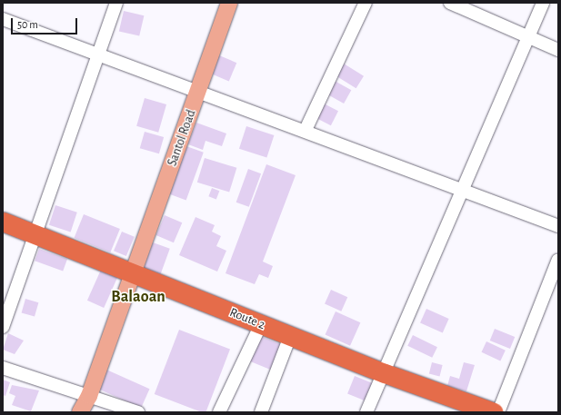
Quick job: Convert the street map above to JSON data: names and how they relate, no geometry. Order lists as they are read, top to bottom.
{
  "streets": {
    "highway": ["Route 2"],
    "main road": ["Santol Road"]
  },
  "crossings": [
    ["Santol Road", "Route 2"]
  ],
  "districts": ["Balaoan"],
  "scale_bar": "50 m"
}
